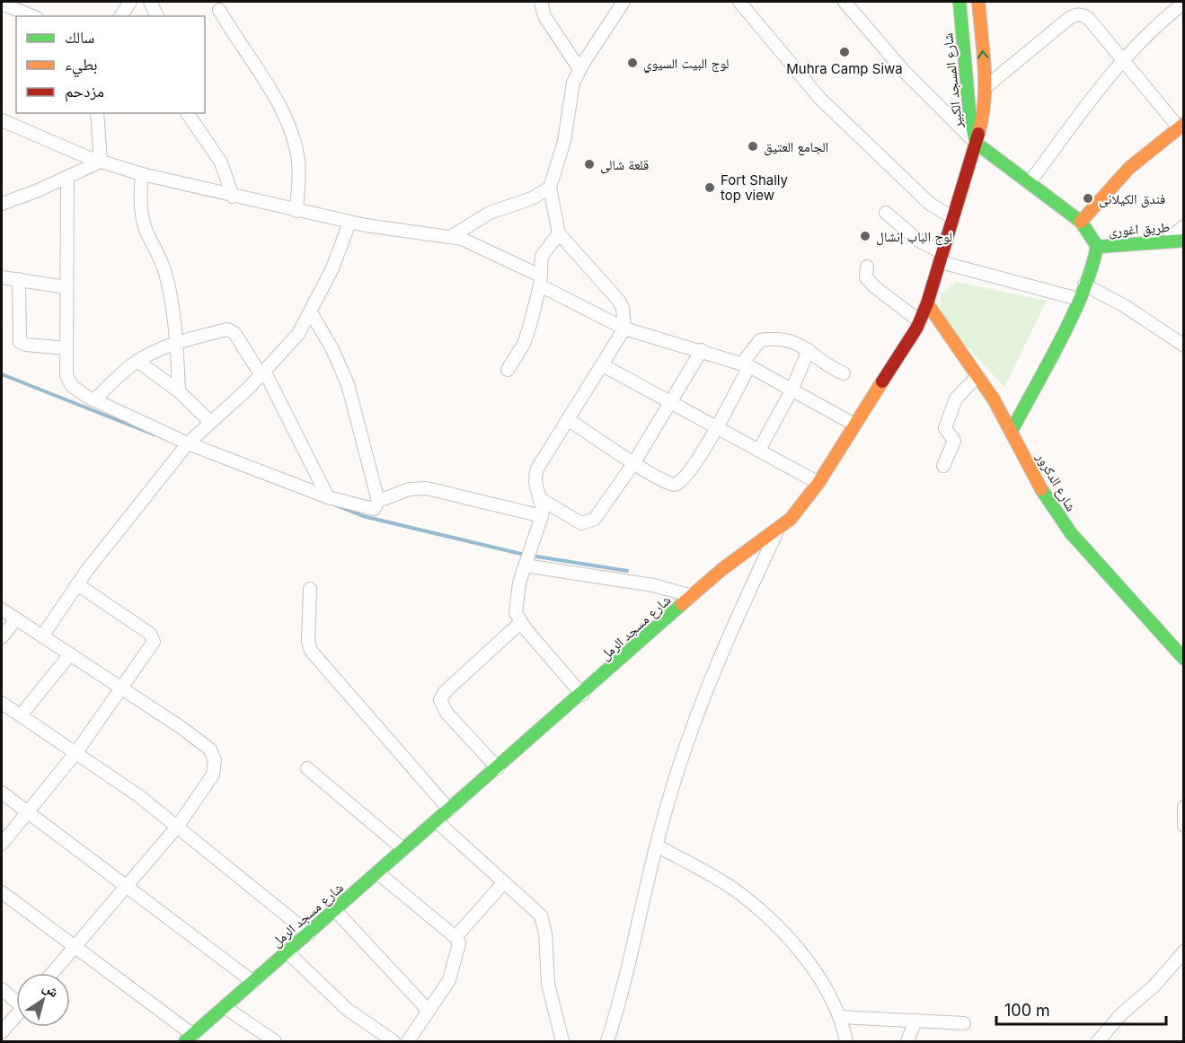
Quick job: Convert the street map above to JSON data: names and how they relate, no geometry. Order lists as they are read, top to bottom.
{
  "streets": {
    "street": [
      "شارع المسجد الكبير",
      "طريق اغورى",
      "شارع الدكرور",
      "شارع مسجد الرمل"
    ]
  },
  "crossings": [
    ["شارع المسجد الكبير", "شارع مسجد الرمل"],
    ["شارع الدكرور", "شارع مسجد الرمل"]
  ],
  "places": [
    "Muhra Camp Siwa",
    "لوج البيت السيوي",
    "الجامع العتيق",
    "قلعة شالى",
    "Fort Shally top view",
    "فندق الكيلانى",
    "لوج الباب إنشال"
  ],
  "legend": ["سالك", "بطيء", "مزدحم"],
  "scale_bar": "100 m",
  "north": "top right"
}
